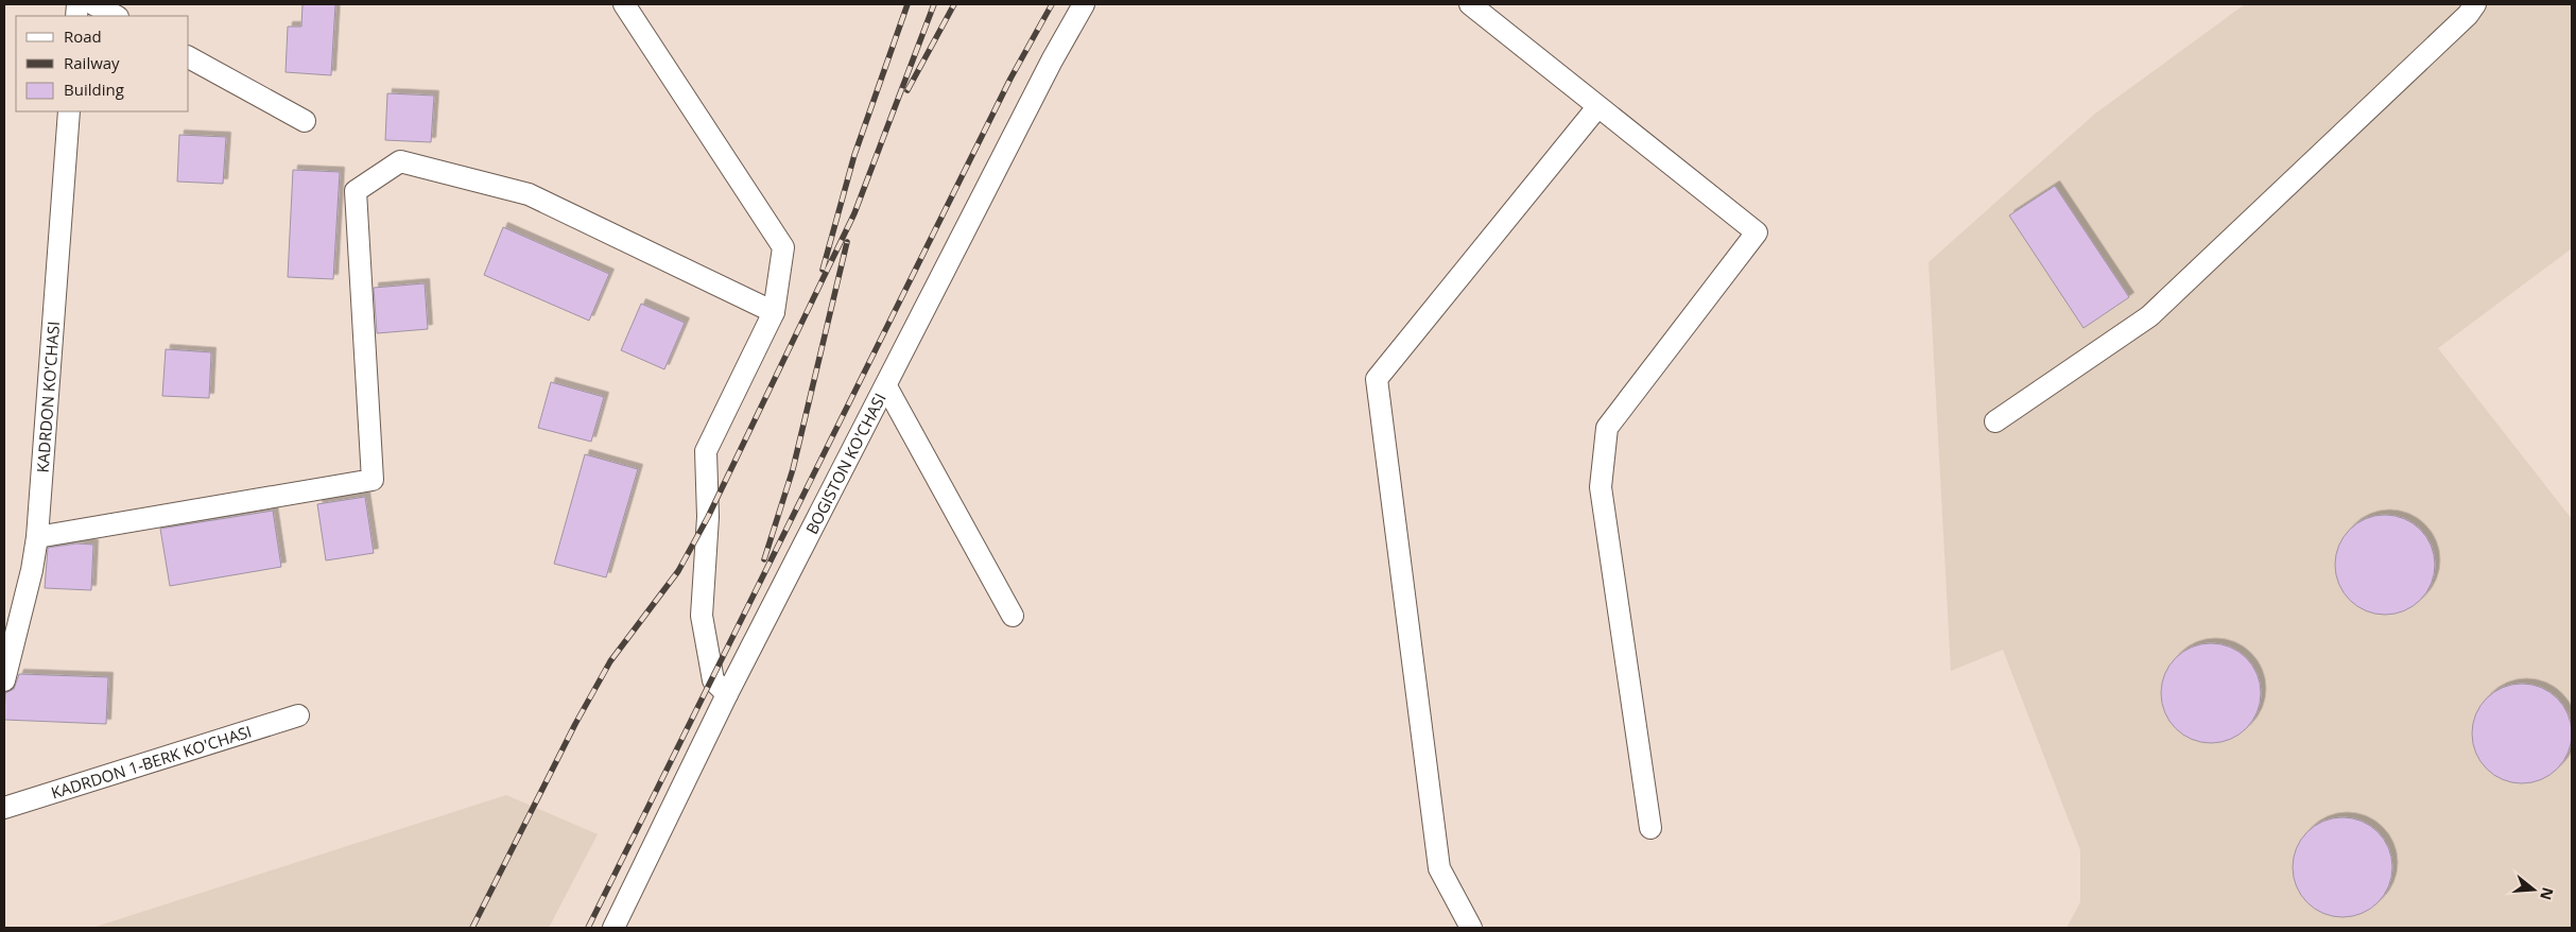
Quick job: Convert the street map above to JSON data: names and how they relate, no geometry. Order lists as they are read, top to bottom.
{
  "streets": {
    "street": ["KADRDON KO'CHASI", "BOGISTON KO'CHASI", "KADRDON 1-BERK KO'CHASI"]
  },
  "legend": ["Road", "Railway", "Building"],
  "north": "right"
}
